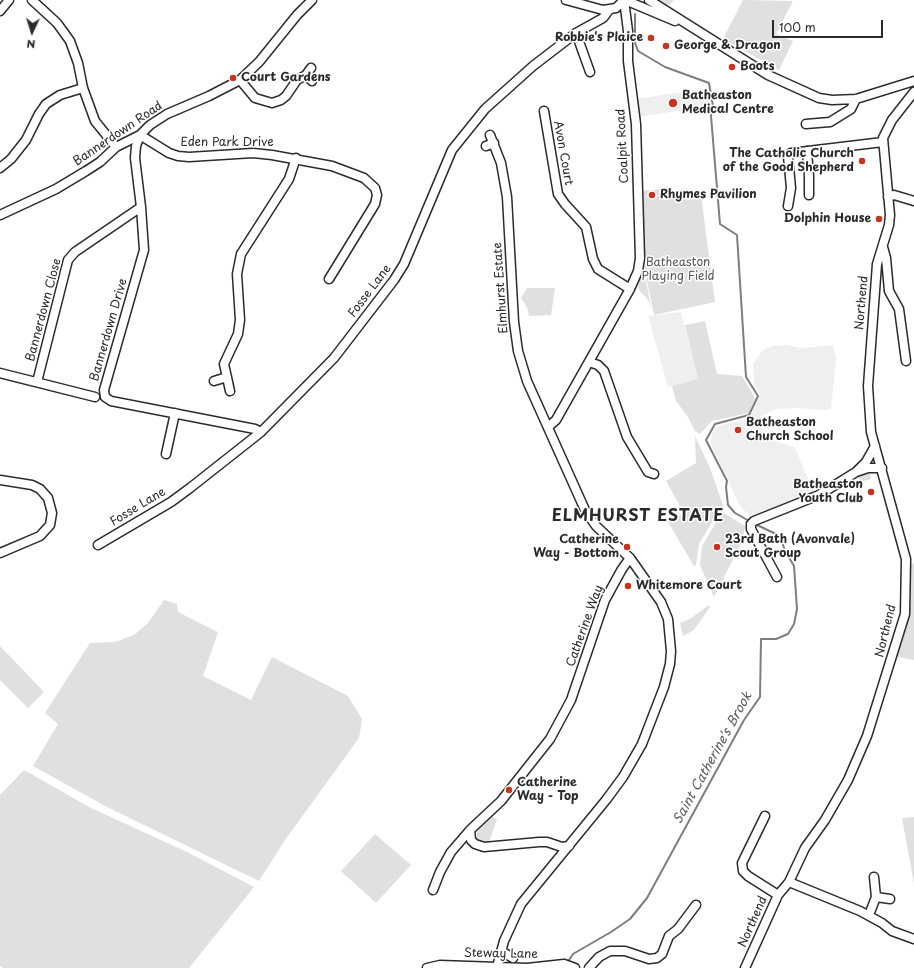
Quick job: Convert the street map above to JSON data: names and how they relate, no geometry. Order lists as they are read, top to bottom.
{
  "streets": {
    "street": [
      "Bannerdown Road",
      "Eden Park Drive",
      "Coalpit Road",
      "Avon Court",
      "Elmhurst Estate",
      "Fosse Lane",
      "Northend",
      "Bannerdown Close",
      "Bannerdown Drive",
      "Catherine Way",
      "Steway Lane"
    ]
  },
  "crossings": [
    ["Bannerdown Road", "Eden Park Drive"],
    ["Bannerdown Road", "Bannerdown Drive"],
    ["Eden Park Drive", "Bannerdown Drive"],
    ["Coalpit Road", "Avon Court"],
    ["Elmhurst Estate", "Catherine Way"],
    ["Fosse Lane", "Bannerdown Drive"],
    ["Bannerdown Close", "Bannerdown Drive"]
  ],
  "districts": ["ELMHURST ESTATE"],
  "water": ["Saint Catherine's Brook"],
  "parks": ["Batheaston Playing Field"],
  "places": [
    "Robbie's Plaice",
    "George & Dragon",
    "Boots",
    "Court Gardens",
    "Batheaston Medical Centre",
    "The Catholic Church of the Good Shepherd",
    "Rhymes Pavilion",
    "Dolphin House",
    "Batheaston Church School",
    "Batheaston Youth Club",
    "Catherine Way - Bottom",
    "23rd Bath (Avonvale) Scout Group",
    "Whitemore Court",
    "Catherine Way - Top"
  ],
  "scale_bar": "100 m",
  "north": "bottom"
}
